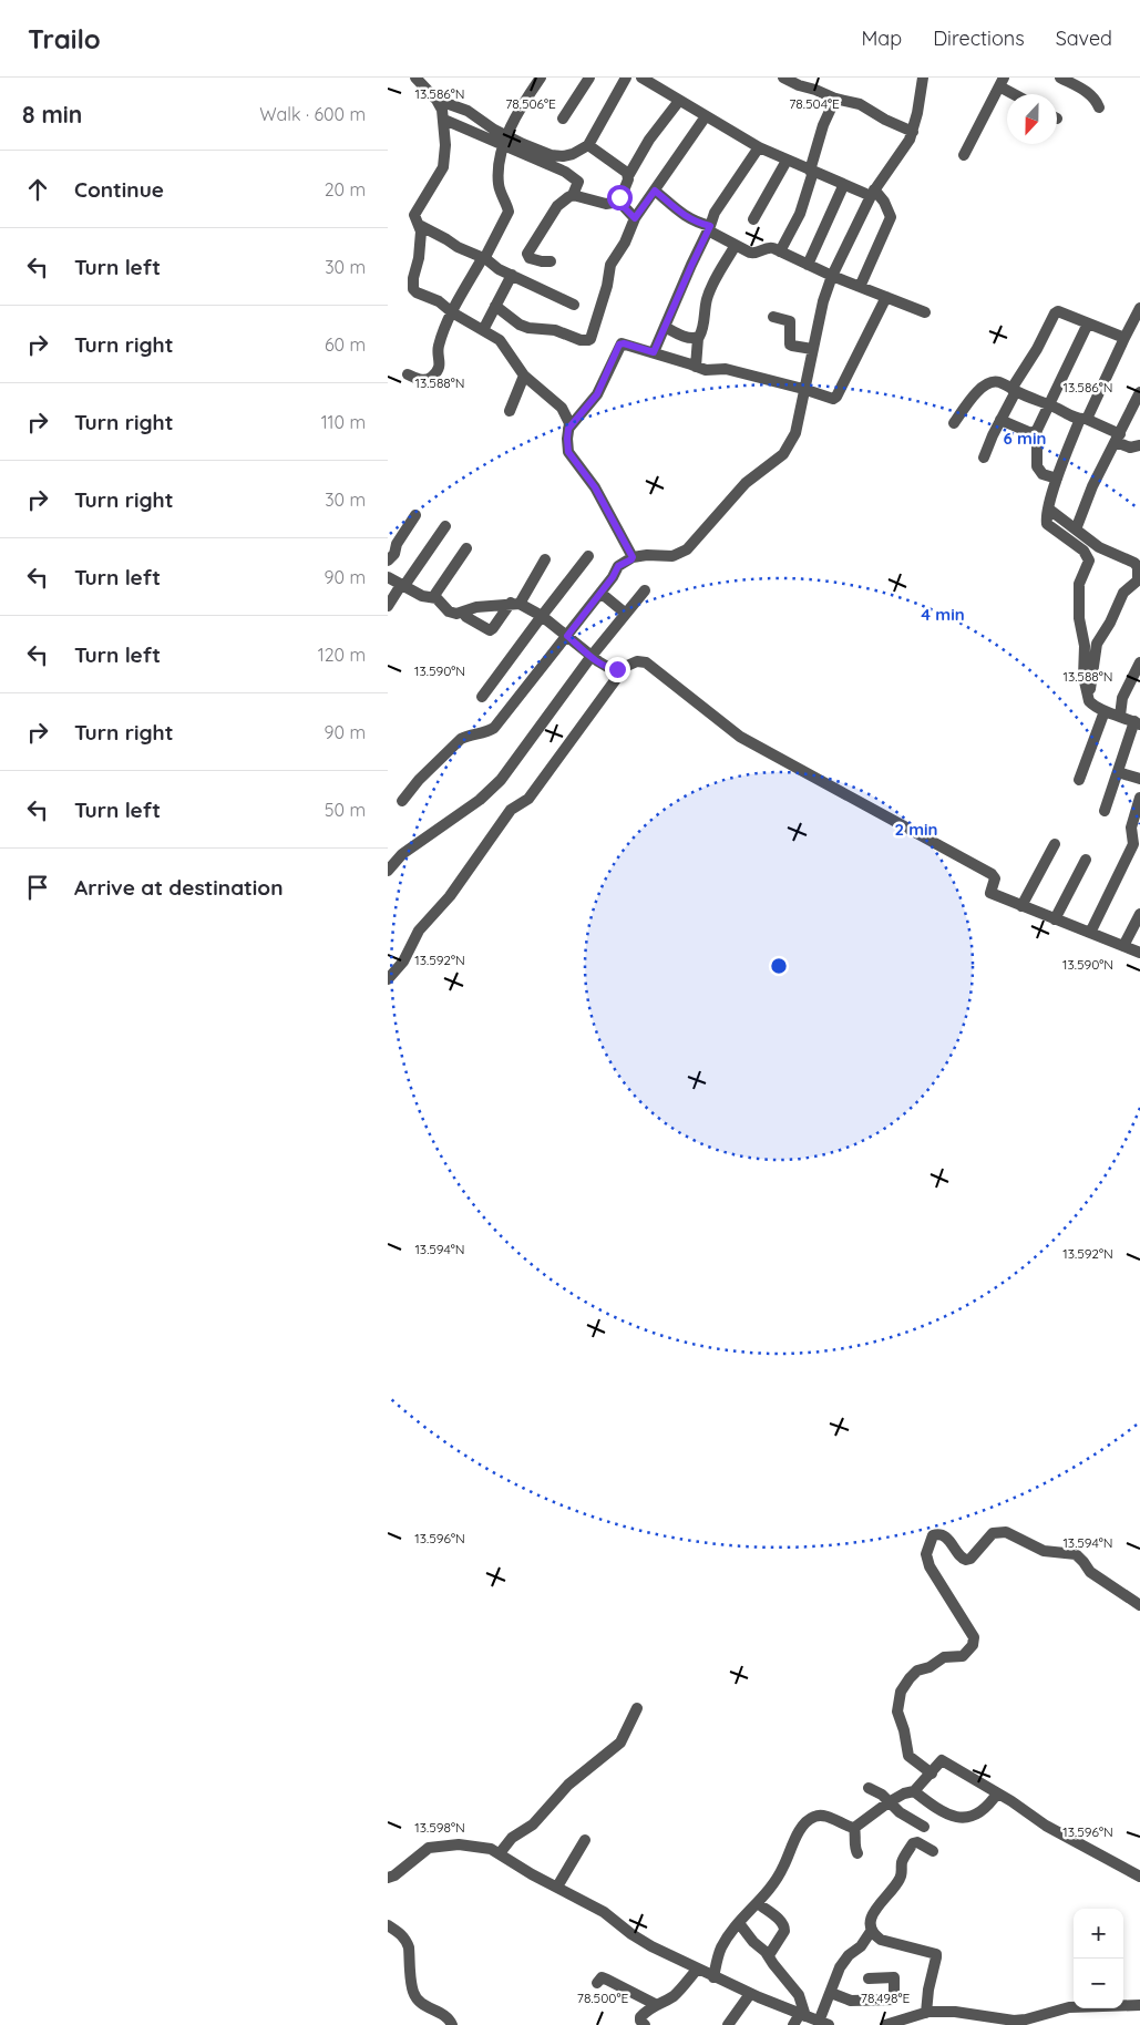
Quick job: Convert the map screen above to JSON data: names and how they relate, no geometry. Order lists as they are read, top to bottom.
{
  "north": "bottom",
  "page": {
    "header": "Trailo",
    "nav": ["Map", "Directions", "Saved"],
    "heading": ["8 min", "Walk · 600 m"],
    "list": [
      ["Continue", "20 m"],
      ["Turn left", "30 m"],
      ["Turn right", "60 m"],
      ["Turn right", "110 m"],
      ["Turn right", "30 m"],
      ["Turn left", "90 m"],
      ["Turn left", "120 m"],
      ["Turn right", "90 m"],
      ["Turn left", "50 m"],
      "Arrive at destination"
    ],
    "map_buttons": ["+", "−"]
  },
  "coordinates": [
    "13.586°N",
    "78.504°E",
    "78.506°E",
    "13.588°N",
    "13.590°N",
    "13.592°N",
    "13.594°N",
    "13.596°N",
    "13.598°N",
    "78.500°E",
    "78.498°E"
  ],
  "rings": ["6 min", "4 min", "2 min"]
}
